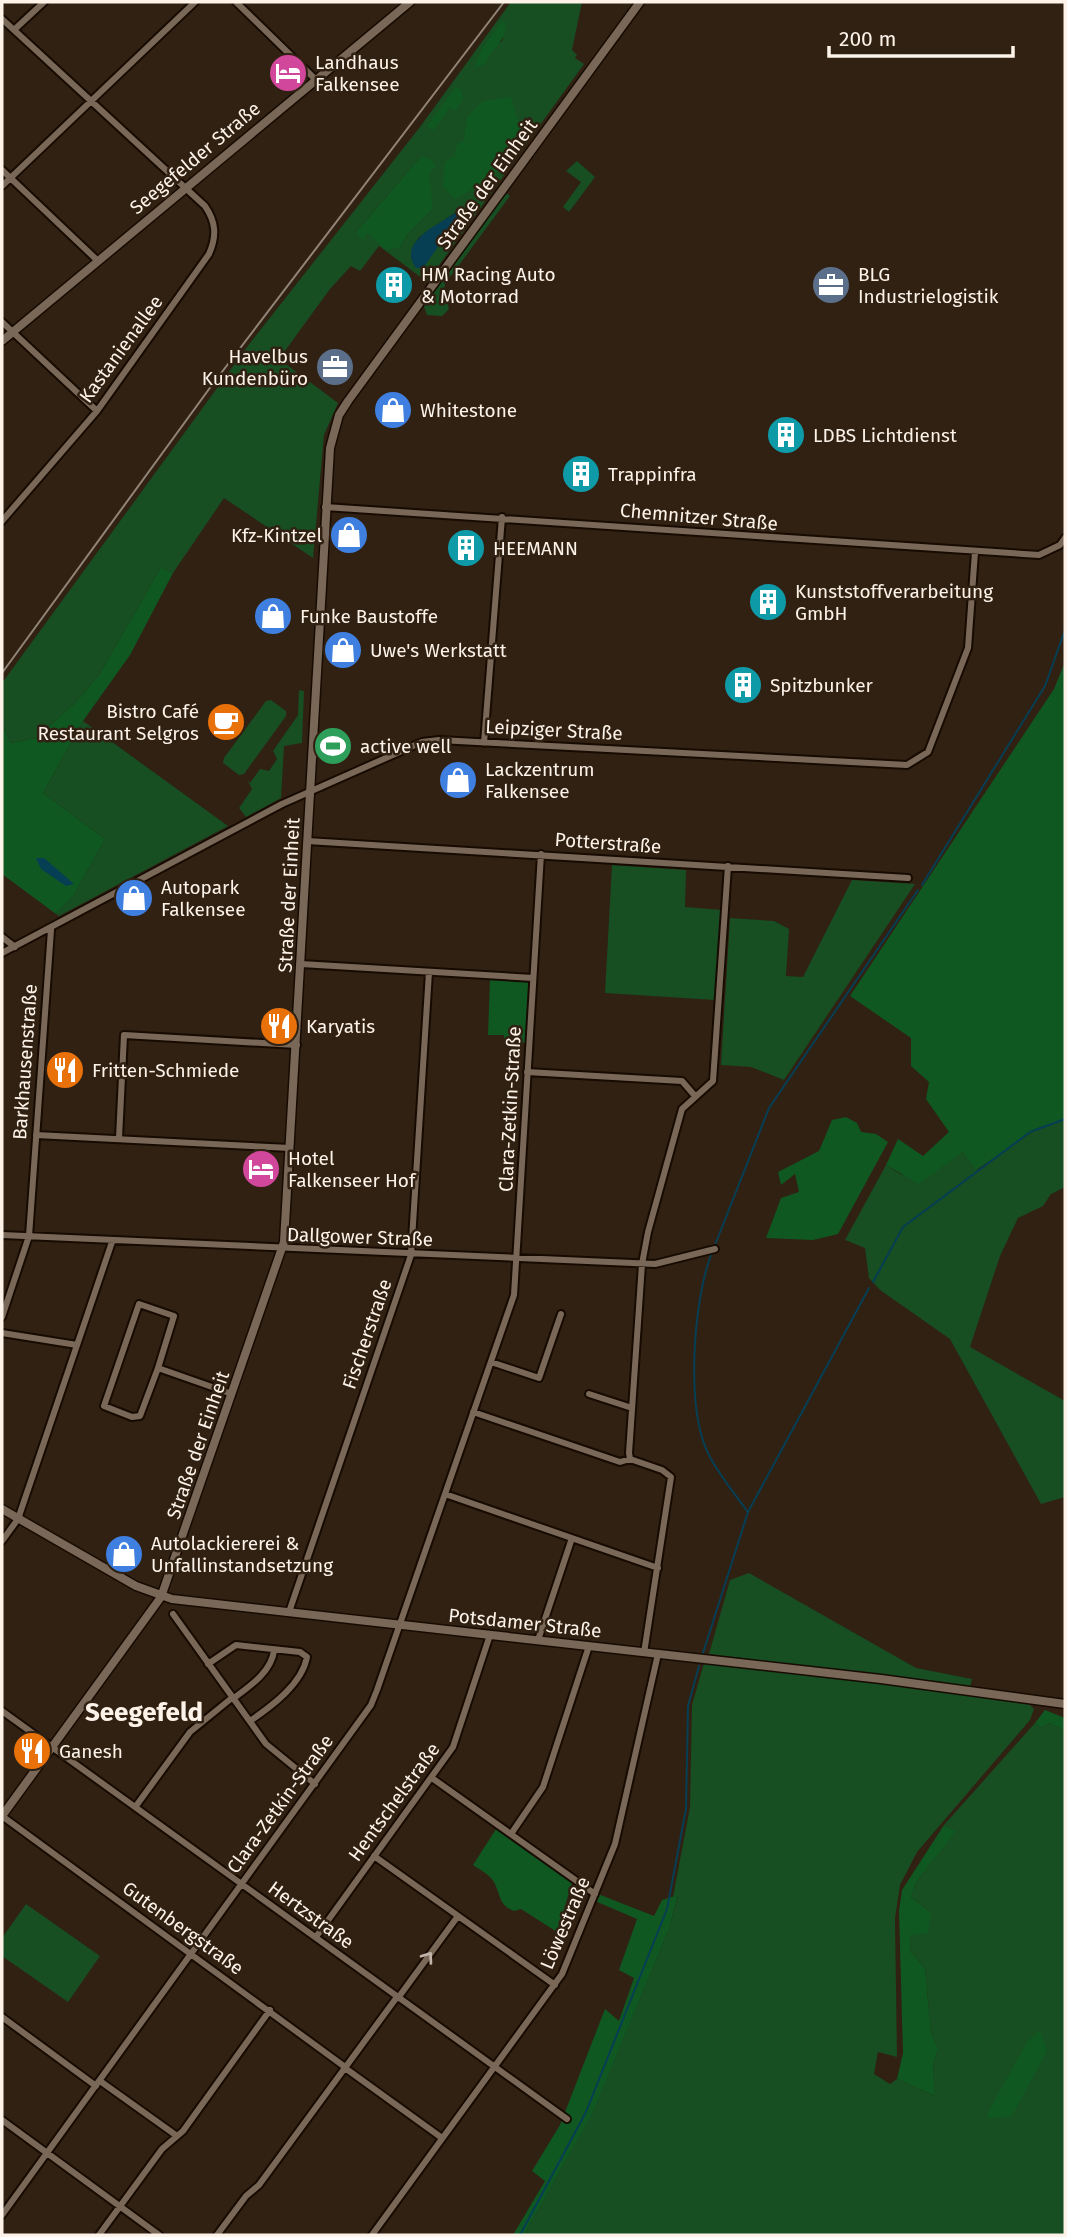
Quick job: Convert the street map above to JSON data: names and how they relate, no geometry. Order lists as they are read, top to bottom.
{
  "streets": {
    "street": [
      "Seegefelder Straße",
      "Straße der Einheit",
      "Kastanienallee",
      "Chemnitzer Straße",
      "Leipziger Straße",
      "Potterstraße",
      "Barkhausenstraße",
      "Clara-Zetkin-Straße",
      "Dallgower Straße",
      "Fischerstraße",
      "Potsdamer Straße",
      "Hentschelstraße",
      "Hertzstraße",
      "Löwestraße",
      "Gutenbergstraße"
    ]
  },
  "crossings": [
    ["Seegefelder Straße", "Kastanienallee"],
    ["Straße der Einheit", "Chemnitzer Straße"],
    ["Straße der Einheit", "Leipziger Straße"],
    ["Straße der Einheit", "Potterstraße"],
    ["Straße der Einheit", "Dallgower Straße"],
    ["Straße der Einheit", "Potsdamer Straße"],
    ["Straße der Einheit", "Hertzstraße"],
    ["Straße der Einheit", "Gutenbergstraße"],
    ["Chemnitzer Straße", "Leipziger Straße"],
    ["Leipziger Straße", "Barkhausenstraße"],
    ["Potterstraße", "Clara-Zetkin-Straße"],
    ["Barkhausenstraße", "Dallgower Straße"],
    ["Clara-Zetkin-Straße", "Dallgower Straße"],
    ["Clara-Zetkin-Straße", "Potsdamer Straße"],
    ["Clara-Zetkin-Straße", "Hertzstraße"],
    ["Clara-Zetkin-Straße", "Gutenbergstraße"],
    ["Dallgower Straße", "Fischerstraße"],
    ["Fischerstraße", "Potsdamer Straße"],
    ["Potsdamer Straße", "Hentschelstraße"],
    ["Potsdamer Straße", "Löwestraße"],
    ["Hentschelstraße", "Hertzstraße"],
    ["Hertzstraße", "Löwestraße"],
    ["Löwestraße", "Gutenbergstraße"]
  ],
  "districts": ["Seegefeld"],
  "places": {
    "hotel": ["Landhaus Falkensee", "Hotel Falkenseer Hof"],
    "building": [
      "HM Racing Auto & Motorrad",
      "LDBS Lichtdienst",
      "Trappinfra",
      "HEEMANN",
      "Kunststoffverarbeitung GmbH",
      "Spitzbunker"
    ],
    "office": ["BLG Industrielogistik", "Havelbus Kundenbüro"],
    "shop": [
      "Whitestone",
      "Kfz-Kintzel",
      "Funke Baustoffe",
      "Uwe's Werkstatt",
      "Lackzentrum Falkensee",
      "Autopark Falkensee",
      "Autolackiererei & Unfallinstandsetzung"
    ],
    "cafe": ["Bistro Café Restaurant Selgros"],
    "sports": ["active well"],
    "restaurant": ["Karyatis", "Fritten-Schmiede", "Ganesh"]
  },
  "scale_bar": "200 m"
}
